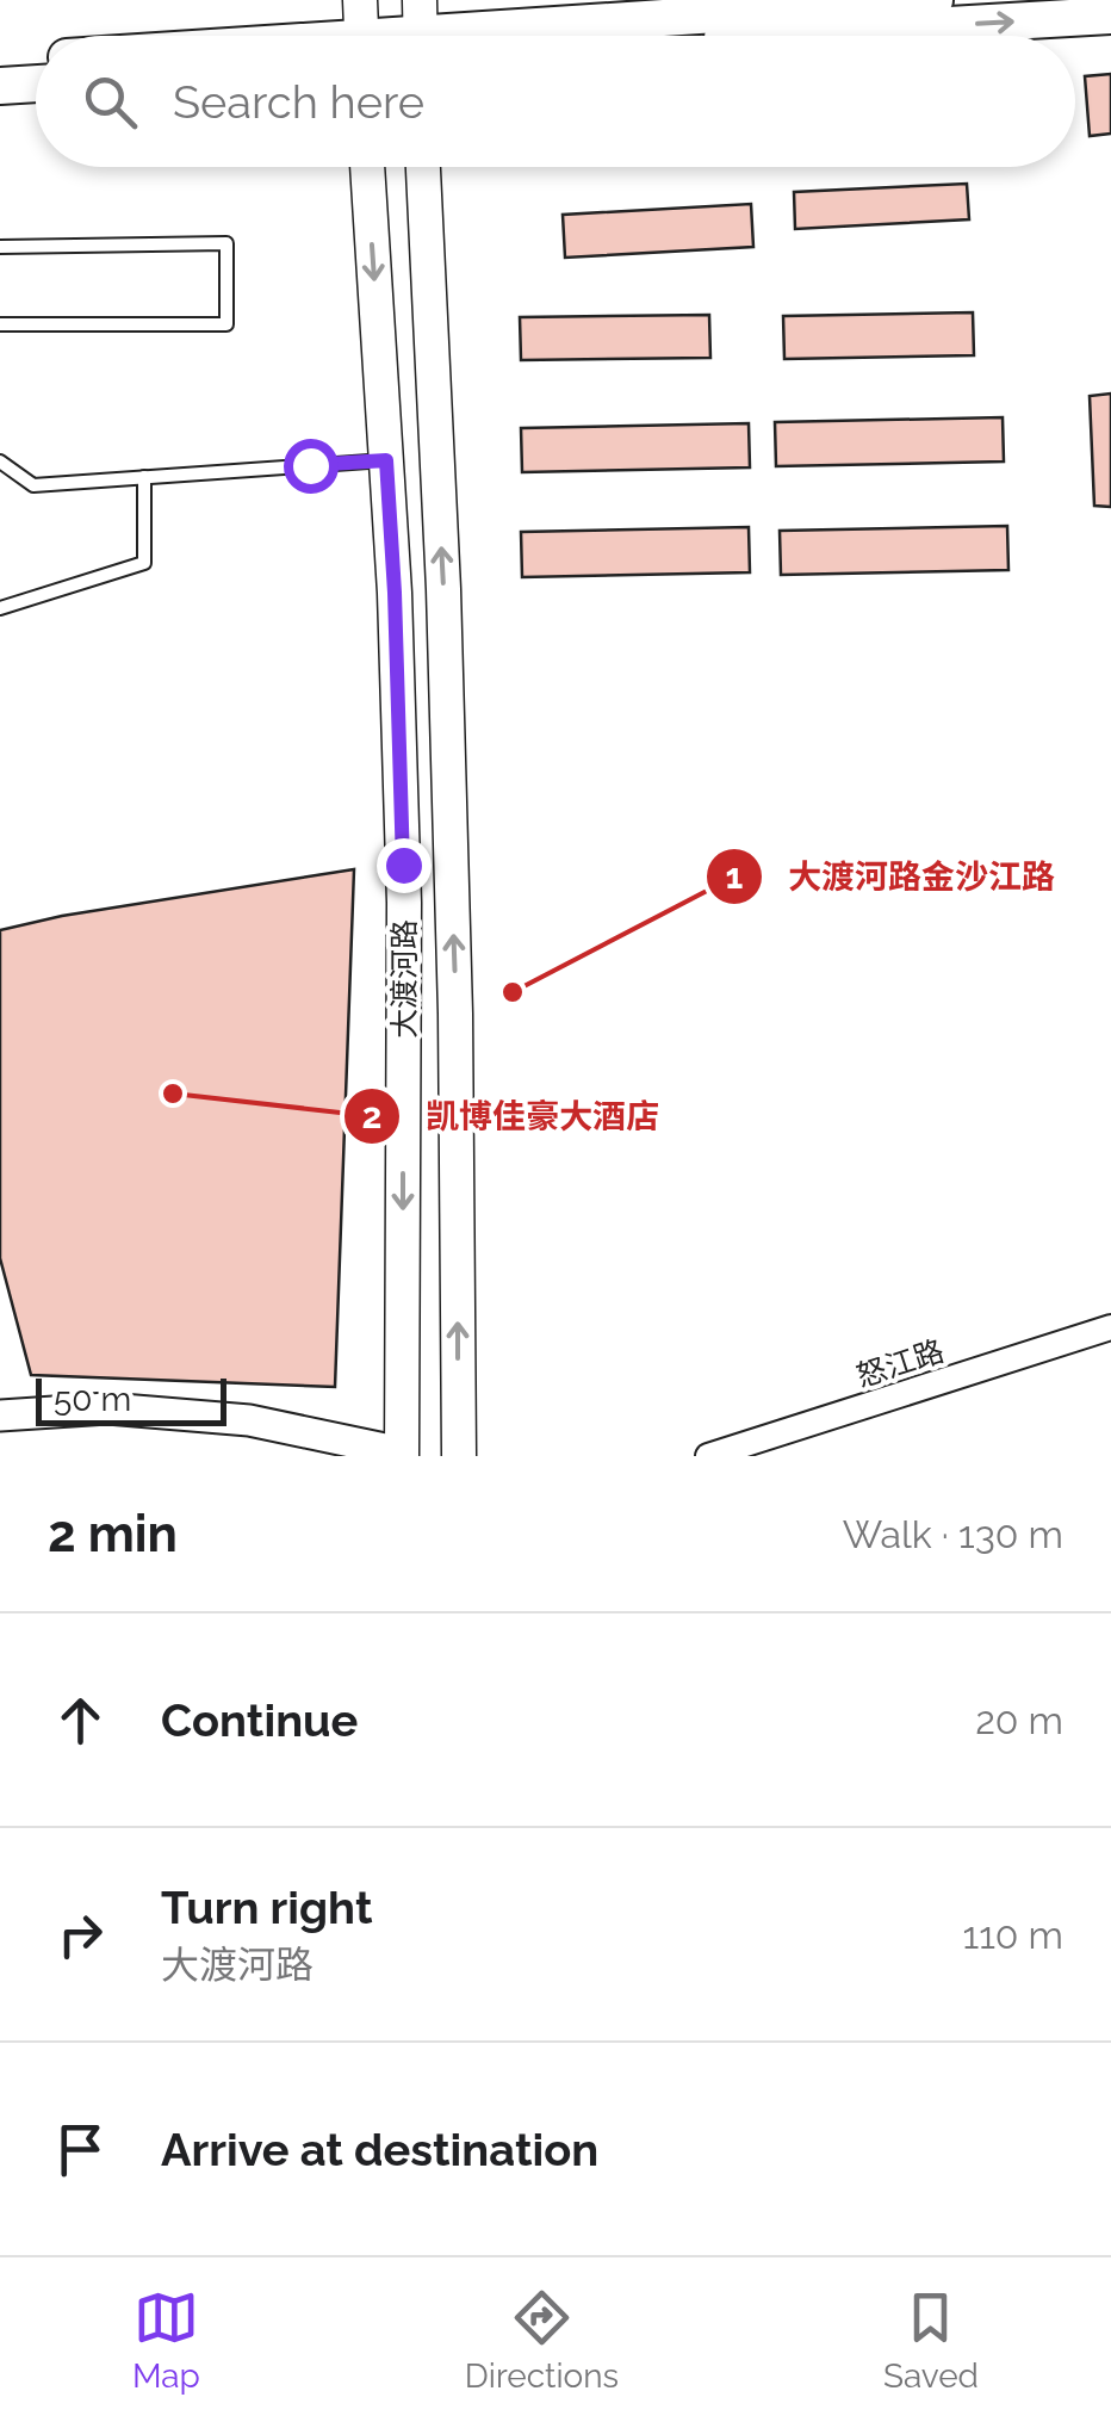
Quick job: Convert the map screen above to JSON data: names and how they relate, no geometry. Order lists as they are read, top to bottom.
{
  "streets": {
    "main road": ["大渡河路"],
    "street": ["怒江路"]
  },
  "places": ["大渡河路金沙江路", "凯博佳豪大酒店"],
  "scale_bar": "50 m",
  "page": {
    "search": "Search here",
    "scale": "50 m",
    "heading": ["2 min", "Walk · 130 m"],
    "list": [
      ["Continue", "20 m"],
      ["Turn right", "大渡河路", "110 m"],
      "Arrive at destination"
    ],
    "nav": ["Map", "Directions", "Saved"]
  }
}
